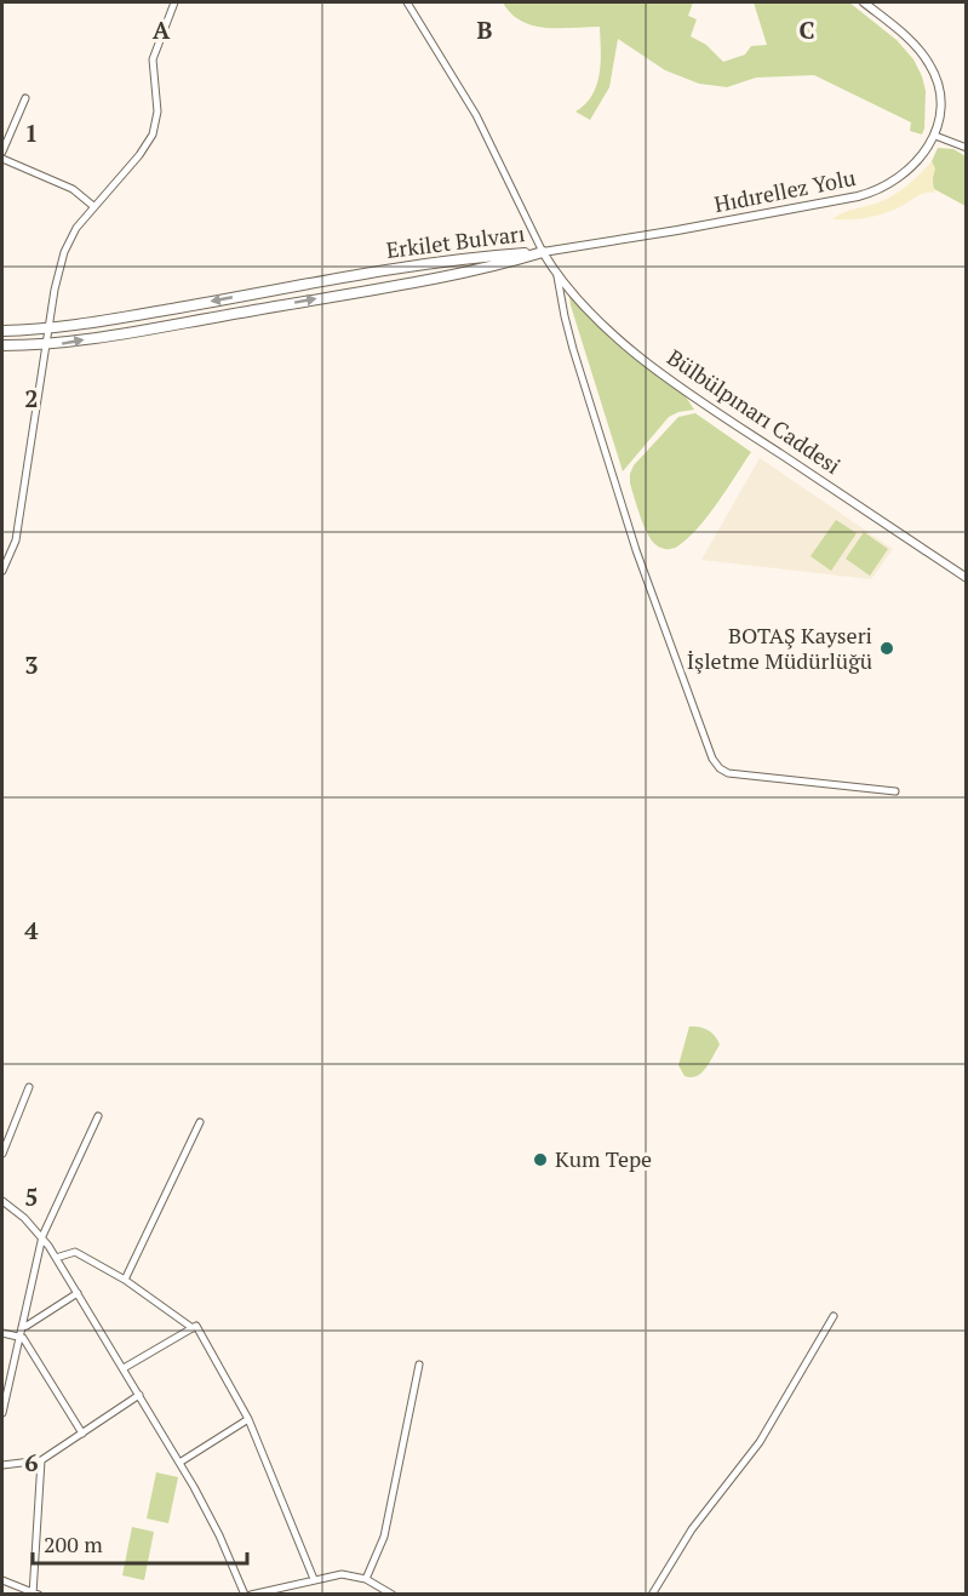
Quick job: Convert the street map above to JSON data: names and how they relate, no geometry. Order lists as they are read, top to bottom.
{
  "streets": {
    "main road": ["Erkilet Bulvarı"],
    "street": ["Hıdırellez Yolu", "Bülbülpınarı Caddesi"]
  },
  "crossings": [
    ["Hıdırellez Yolu", "Erkilet Bulvarı"],
    ["Hıdırellez Yolu", "Bülbülpınarı Caddesi"],
    ["Erkilet Bulvarı", "Bülbülpınarı Caddesi"]
  ],
  "places": ["BOTAŞ Kayseri İşletme Müdürlüğü", "Kum Tepe"],
  "scale_bar": "200 m",
  "grid": {
    "columns": ["A", "B", "C"],
    "rows": [
      "1",
      "2",
      "3",
      "4",
      "5",
      "6"
    ]
  }
}
